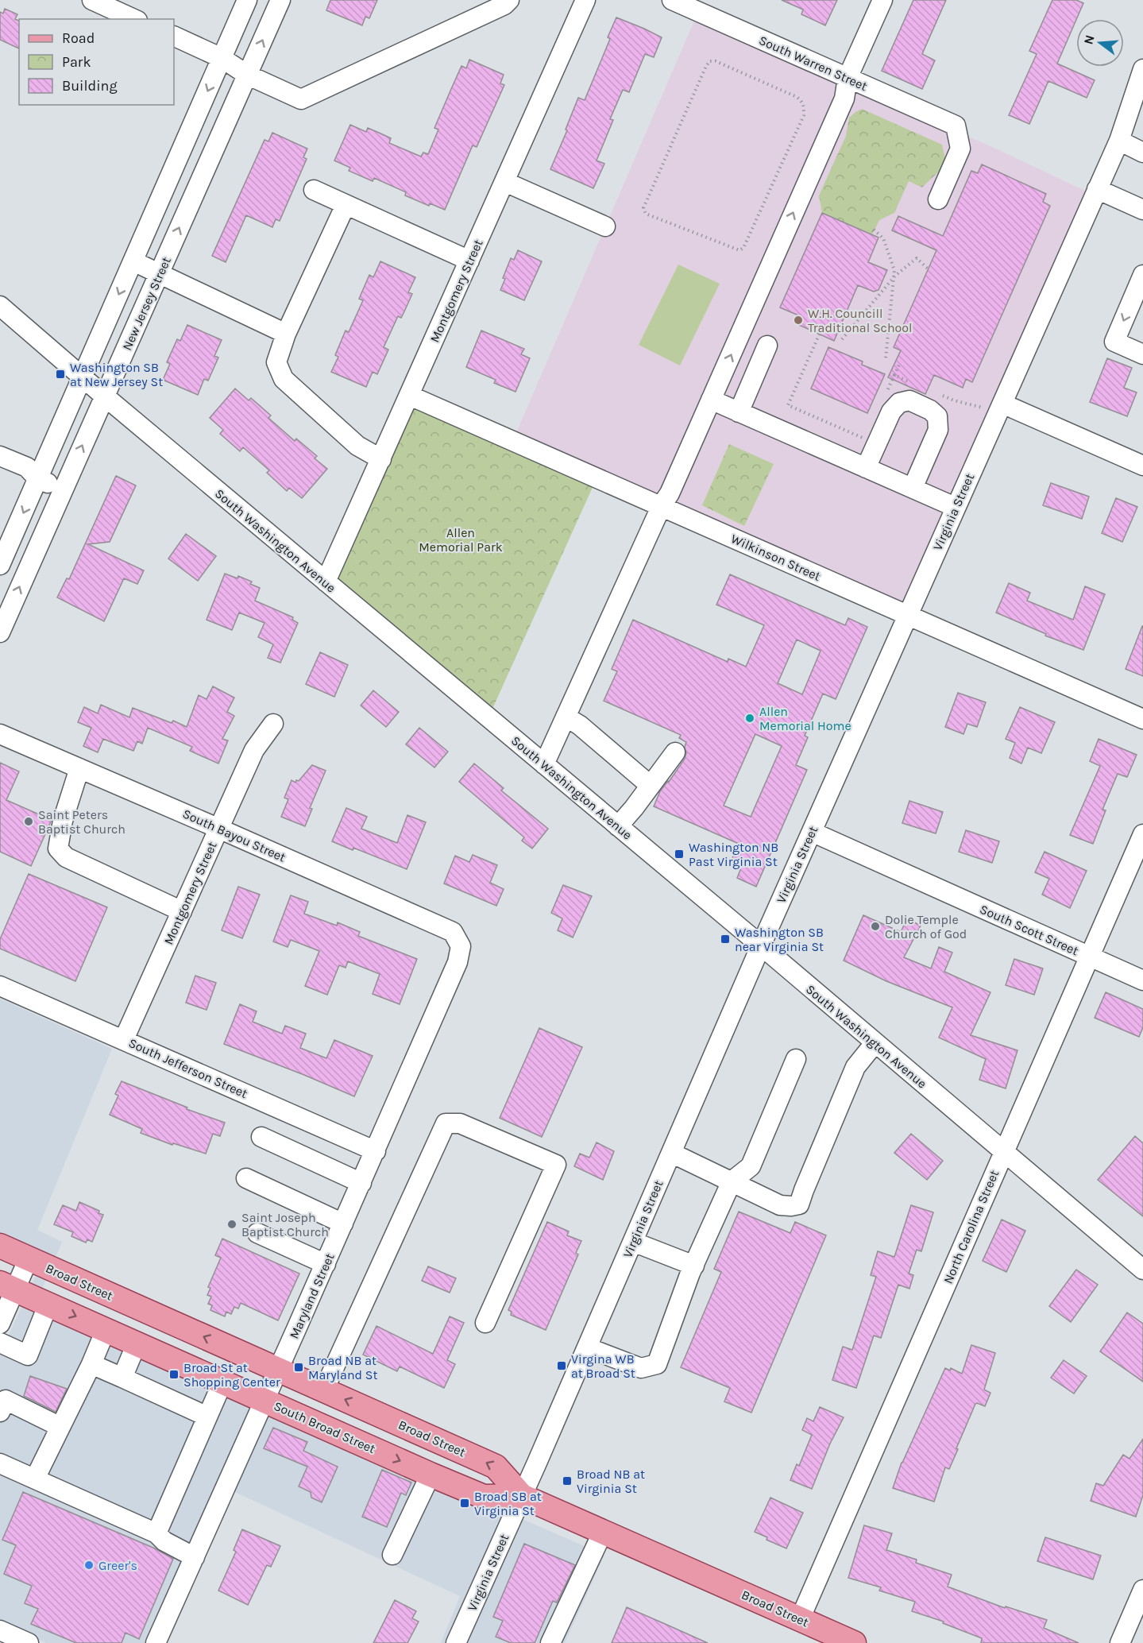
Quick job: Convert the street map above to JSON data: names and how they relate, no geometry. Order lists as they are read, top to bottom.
{
  "streets": {
    "main road": ["Broad Street", "South Broad Street"],
    "street": [
      "South Warren Street",
      "Montgomery Street",
      "New Jersey Street",
      "Virginia Street",
      "South Washington Avenue",
      "Wilkinson Street",
      "South Bayou Street",
      "South Scott Street",
      "South Jefferson Street",
      "North Carolina Street",
      "Maryland Street"
    ]
  },
  "crossings": [
    ["Montgomery Street", "South Washington Avenue"],
    ["Montgomery Street", "Wilkinson Street"],
    ["Montgomery Street", "South Bayou Street"],
    ["Montgomery Street", "South Jefferson Street"],
    ["New Jersey Street", "South Washington Avenue"],
    ["Virginia Street", "South Washington Avenue"],
    ["Virginia Street", "Wilkinson Street"],
    ["Virginia Street", "South Scott Street"],
    ["Virginia Street", "Broad Street"],
    ["Virginia Street", "South Broad Street"],
    ["South Washington Avenue", "North Carolina Street"],
    ["South Bayou Street", "Maryland Street"],
    ["South Scott Street", "North Carolina Street"],
    ["South Jefferson Street", "Maryland Street"],
    ["North Carolina Street", "Broad Street"],
    ["Broad Street", "Maryland Street"],
    ["Broad Street", "South Broad Street"],
    ["Maryland Street", "South Broad Street"]
  ],
  "one_way": ["Broad Street", "South Broad Street"],
  "parks": ["Allen Memorial Park"],
  "places": {
    "other": [
      "W.H. Councill Traditional School",
      "Allen Memorial Home",
      "Saint Peters Baptist Church",
      "Dolie Temple Church of God",
      "Saint Joseph Baptist Church",
      "Greer's"
    ],
    "transit": [
      "Washington SB at New Jersey St",
      "Washington NB Past Virginia St",
      "Washington SB near Virginia St",
      "Virgina WB at Broad St",
      "Broad NB at Maryland St",
      "Broad St at Shopping Center",
      "Broad NB at Virginia St",
      "Broad SB at Virginia St"
    ]
  },
  "legend": ["Road", "Park", "Building"],
  "north": "left"
}
